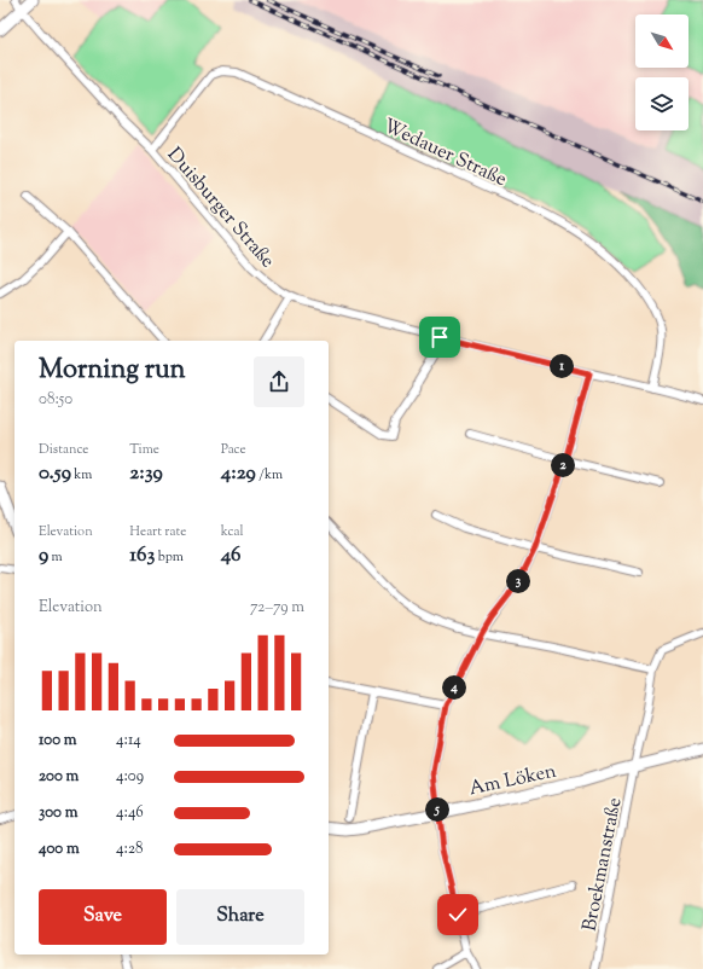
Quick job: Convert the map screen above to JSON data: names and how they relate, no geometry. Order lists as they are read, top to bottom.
{
  "streets": {
    "street": [
      "Wedauer Straße",
      "Duisburger Straße",
      "Am Löken",
      "Broekmanstraße"
    ]
  },
  "crossings": [
    ["Wedauer Straße", "Duisburger Straße"],
    ["Am Löken", "Broekmanstraße"]
  ],
  "north": "bottom right",
  "page": {
    "heading": ["Morning run", "08:50"],
    "pins": [
      "1",
      "2",
      "3",
      "4",
      "5"
    ],
    "stats": [
      ["Distance", "0.59 km"],
      ["Time", "2:39"],
      ["Pace", "4:29 /km"],
      ["Elevation", "9 m"],
      ["Heart rate", "163 bpm"],
      ["kcal", "46"]
    ],
    "chart": ["Elevation", "72–79 m"],
    "list": [
      {
        "name": "100 m",
        "note": "4:14"
      },
      {
        "name": "200 m",
        "note": "4:09"
      },
      {
        "name": "300 m",
        "note": "4:46"
      },
      {
        "name": "400 m",
        "note": "4:28"
      }
    ],
    "buttons": ["Save", "Share"]
  }
}
